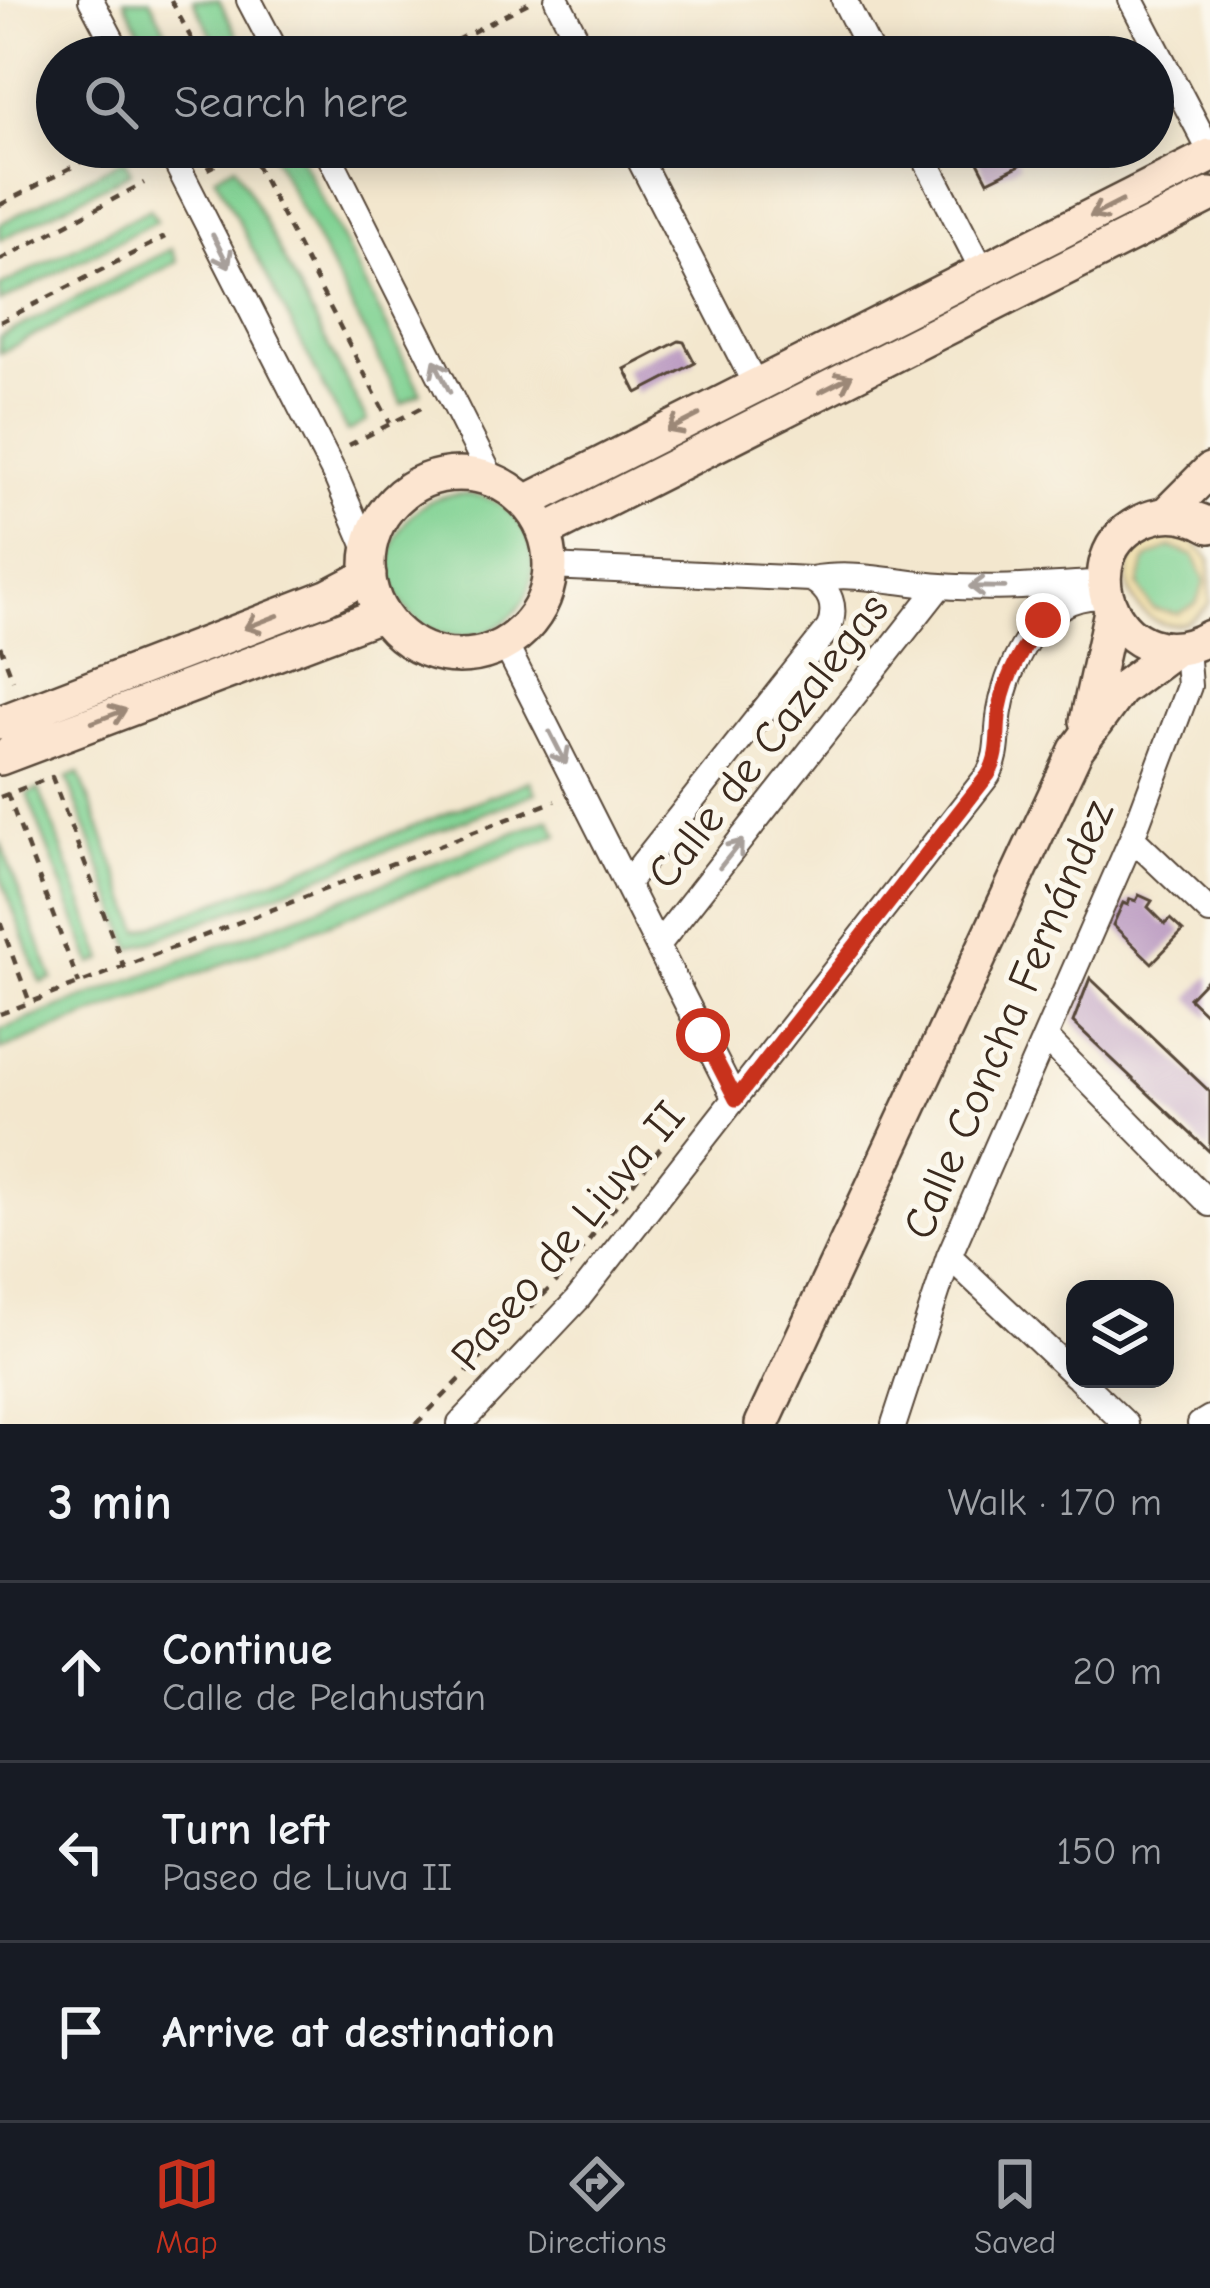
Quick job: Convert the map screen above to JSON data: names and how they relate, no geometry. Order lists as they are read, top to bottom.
{
  "streets": {
    "street": ["Calle de Cazalegas", "Calle Concha Fernández", "Paseo de Liuva II"]
  },
  "page": {
    "search": "Search here",
    "heading": ["3 min", "Walk · 170 m"],
    "list": [
      ["Continue", "Calle de Pelahustán", "20 m"],
      ["Turn left", "Paseo de Liuva II", "150 m"],
      "Arrive at destination"
    ],
    "nav": ["Map", "Directions", "Saved"]
  }
}
